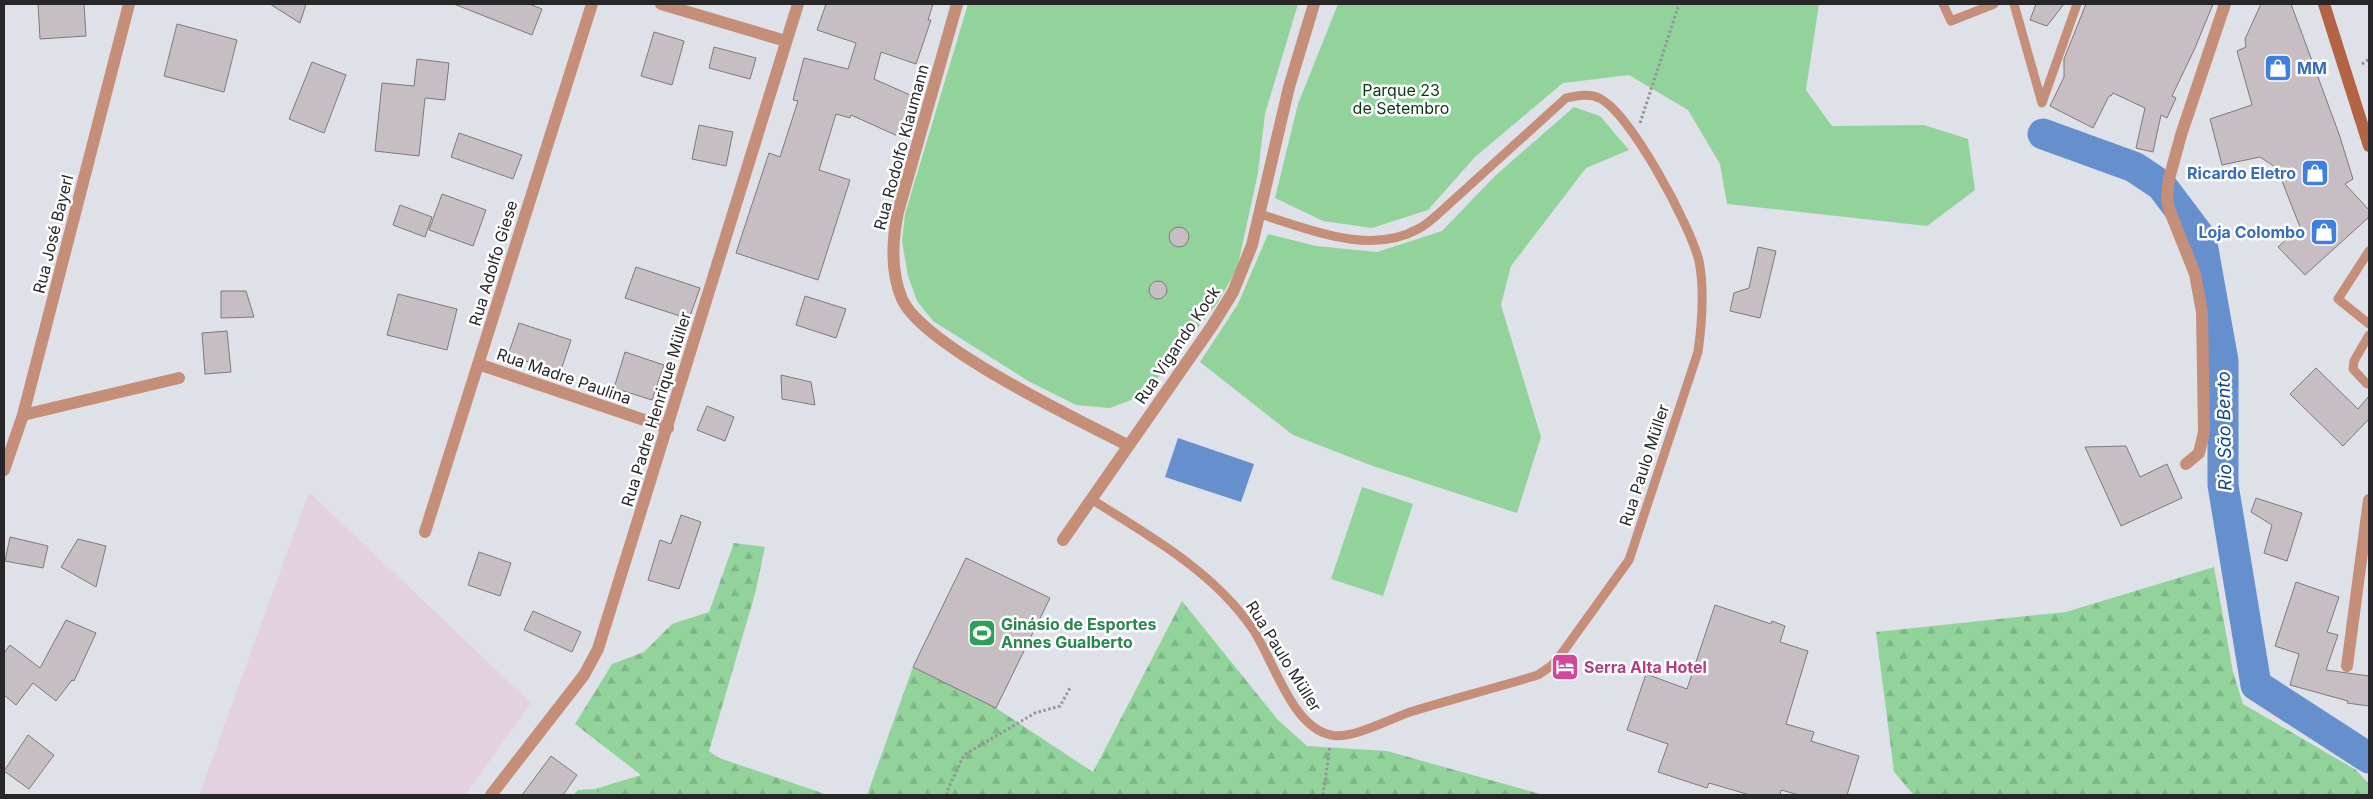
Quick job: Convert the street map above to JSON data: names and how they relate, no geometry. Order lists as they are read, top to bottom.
{
  "streets": {
    "street": [
      "Rua Rodolfo Klaumann",
      "Rua José Bayerl",
      "Rua Adolfo Giese",
      "Rua Vigando Kock",
      "Rua Madre Paulina",
      "Rua Padre Henrique Müller"
    ],
    "lane": ["Rua Paulo Müller"]
  },
  "crossings": [
    ["Rua Rodolfo Klaumann", "Rua Vigando Kock"],
    ["Rua Adolfo Giese", "Rua Madre Paulina"],
    ["Rua Vigando Kock", "Rua Paulo Müller"],
    ["Rua Madre Paulina", "Rua Padre Henrique Müller"]
  ],
  "water": ["Rio São Bento"],
  "parks": ["Parque 23 de Setembro"],
  "places": {
    "shop": ["MM", "Ricardo Eletro", "Loja Colombo"],
    "sports": ["Ginásio de Esportes Annes Gualberto"],
    "hotel": ["Serra Alta Hotel"]
  }
}
